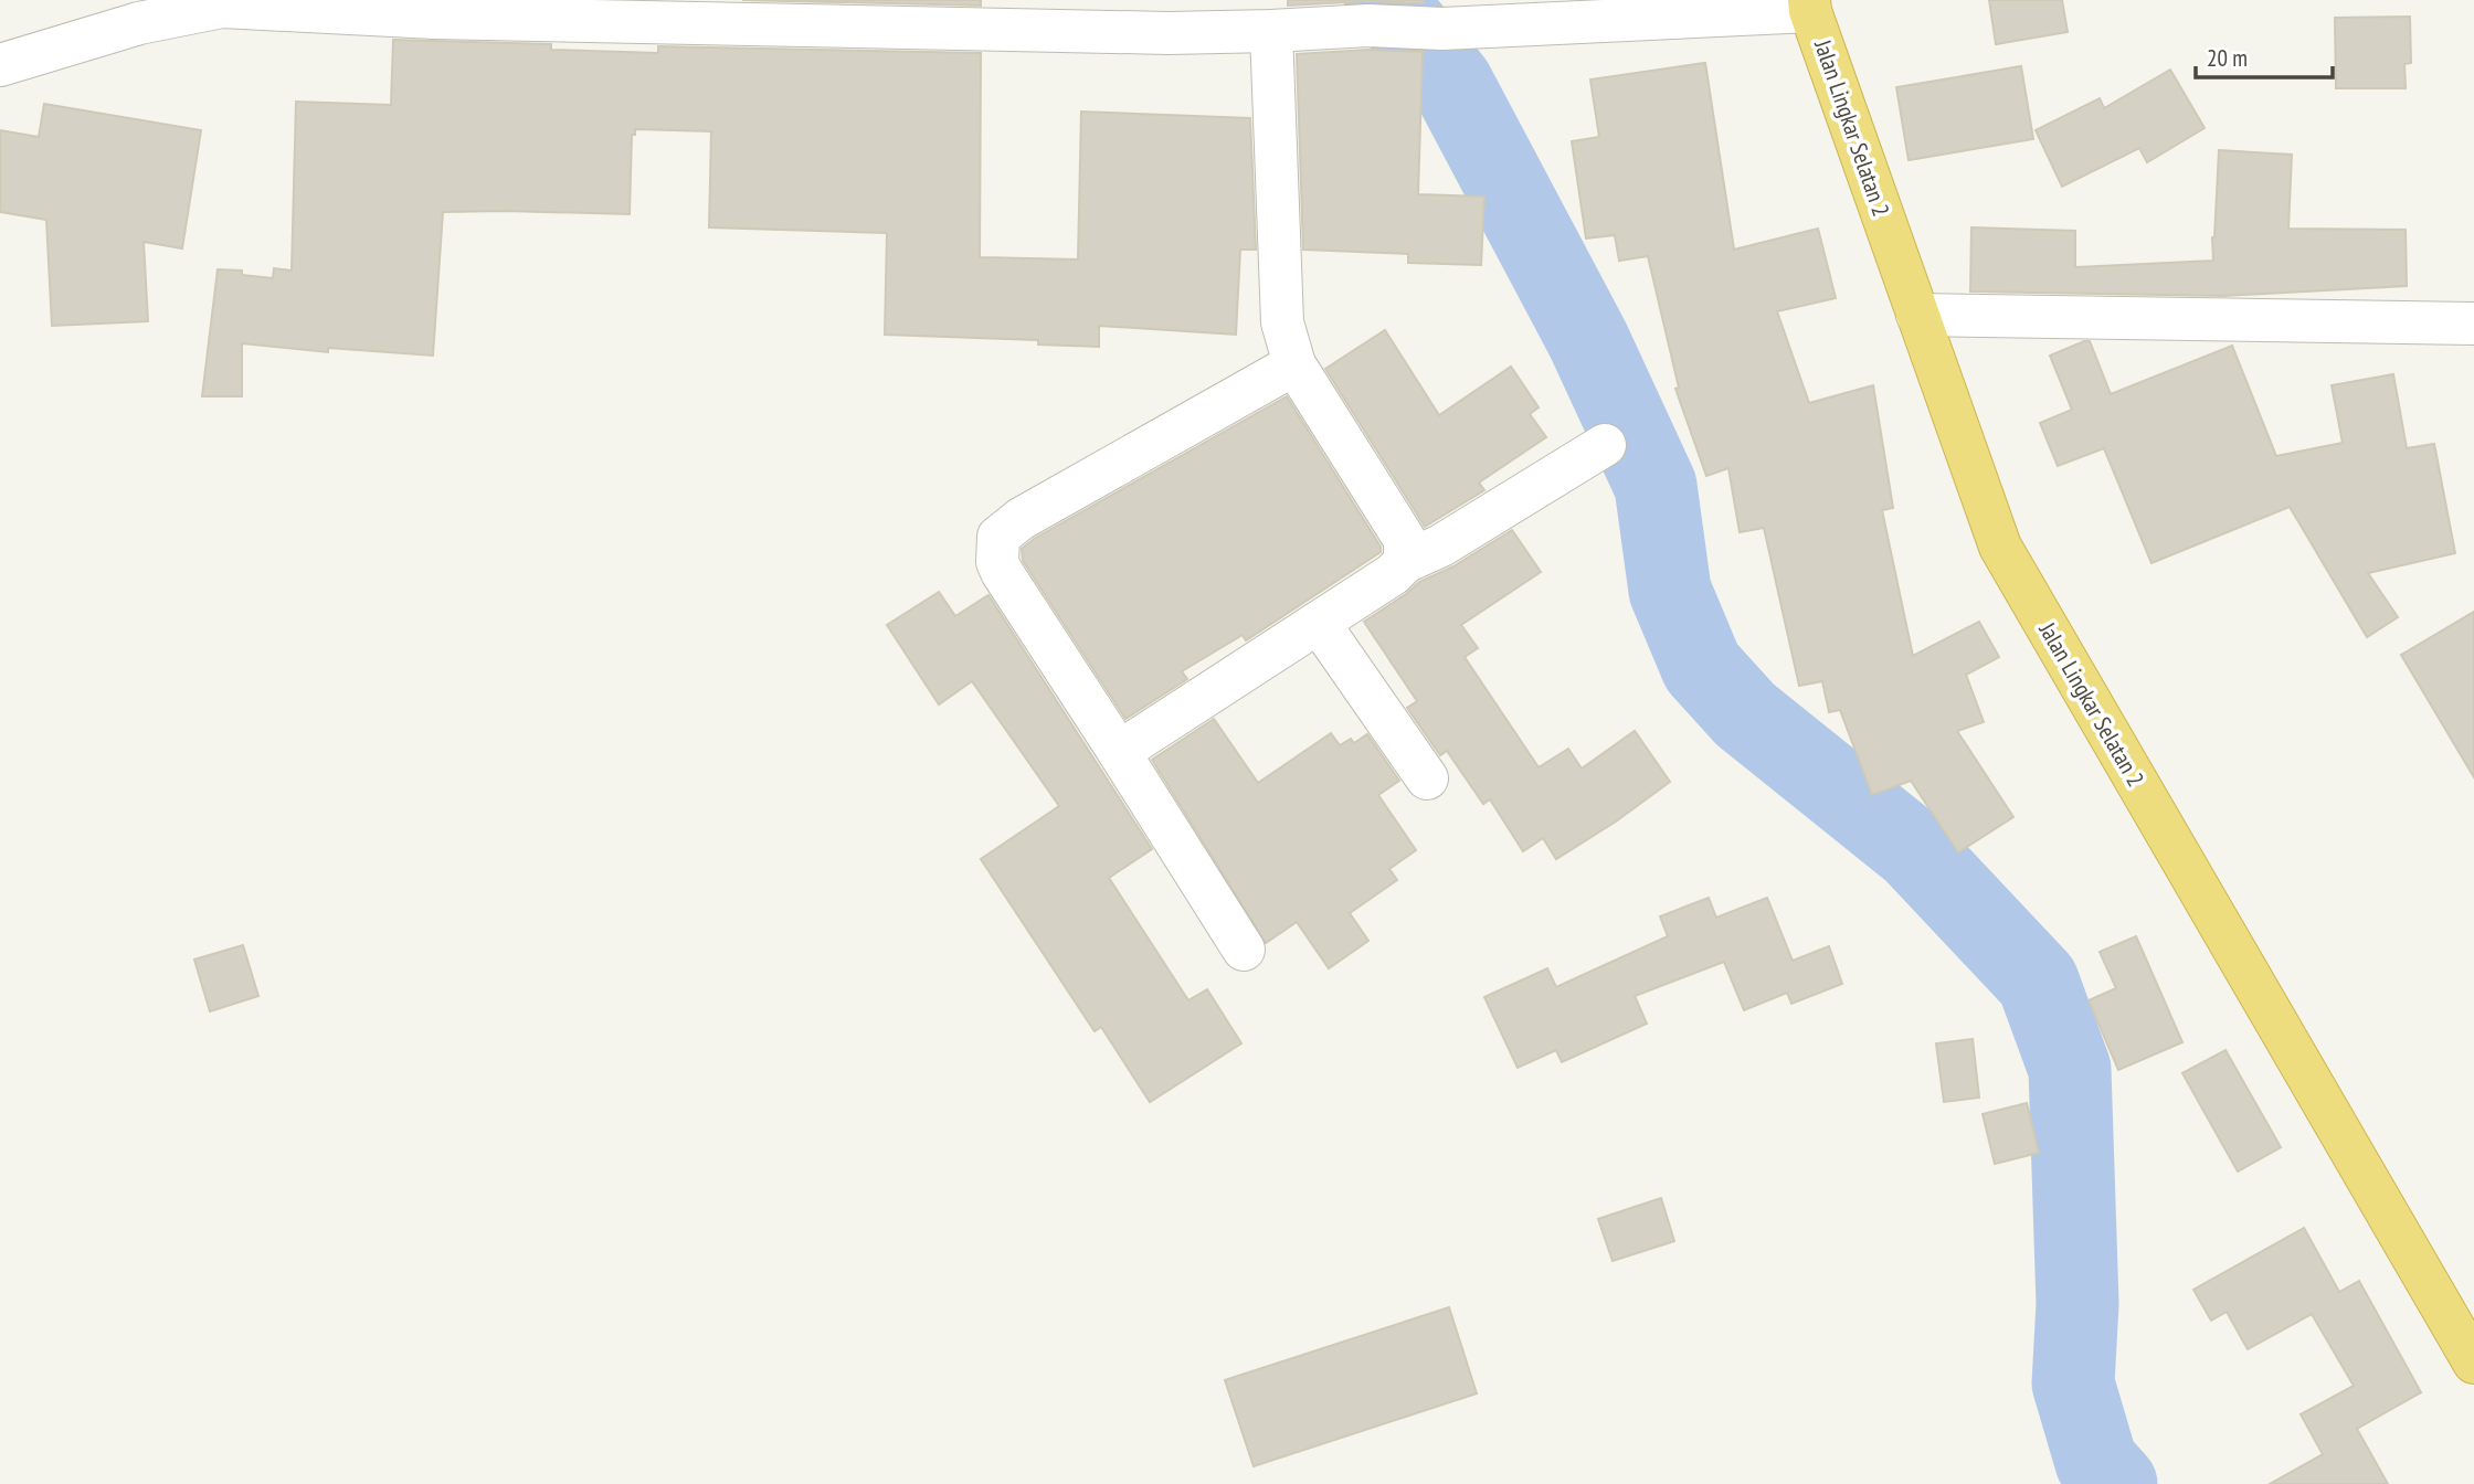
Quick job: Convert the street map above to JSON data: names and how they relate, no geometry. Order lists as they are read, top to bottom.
{
  "streets": {
    "highway": ["Jalan Lingkar Selatan 2"]
  },
  "scale_bar": "20 m"
}
